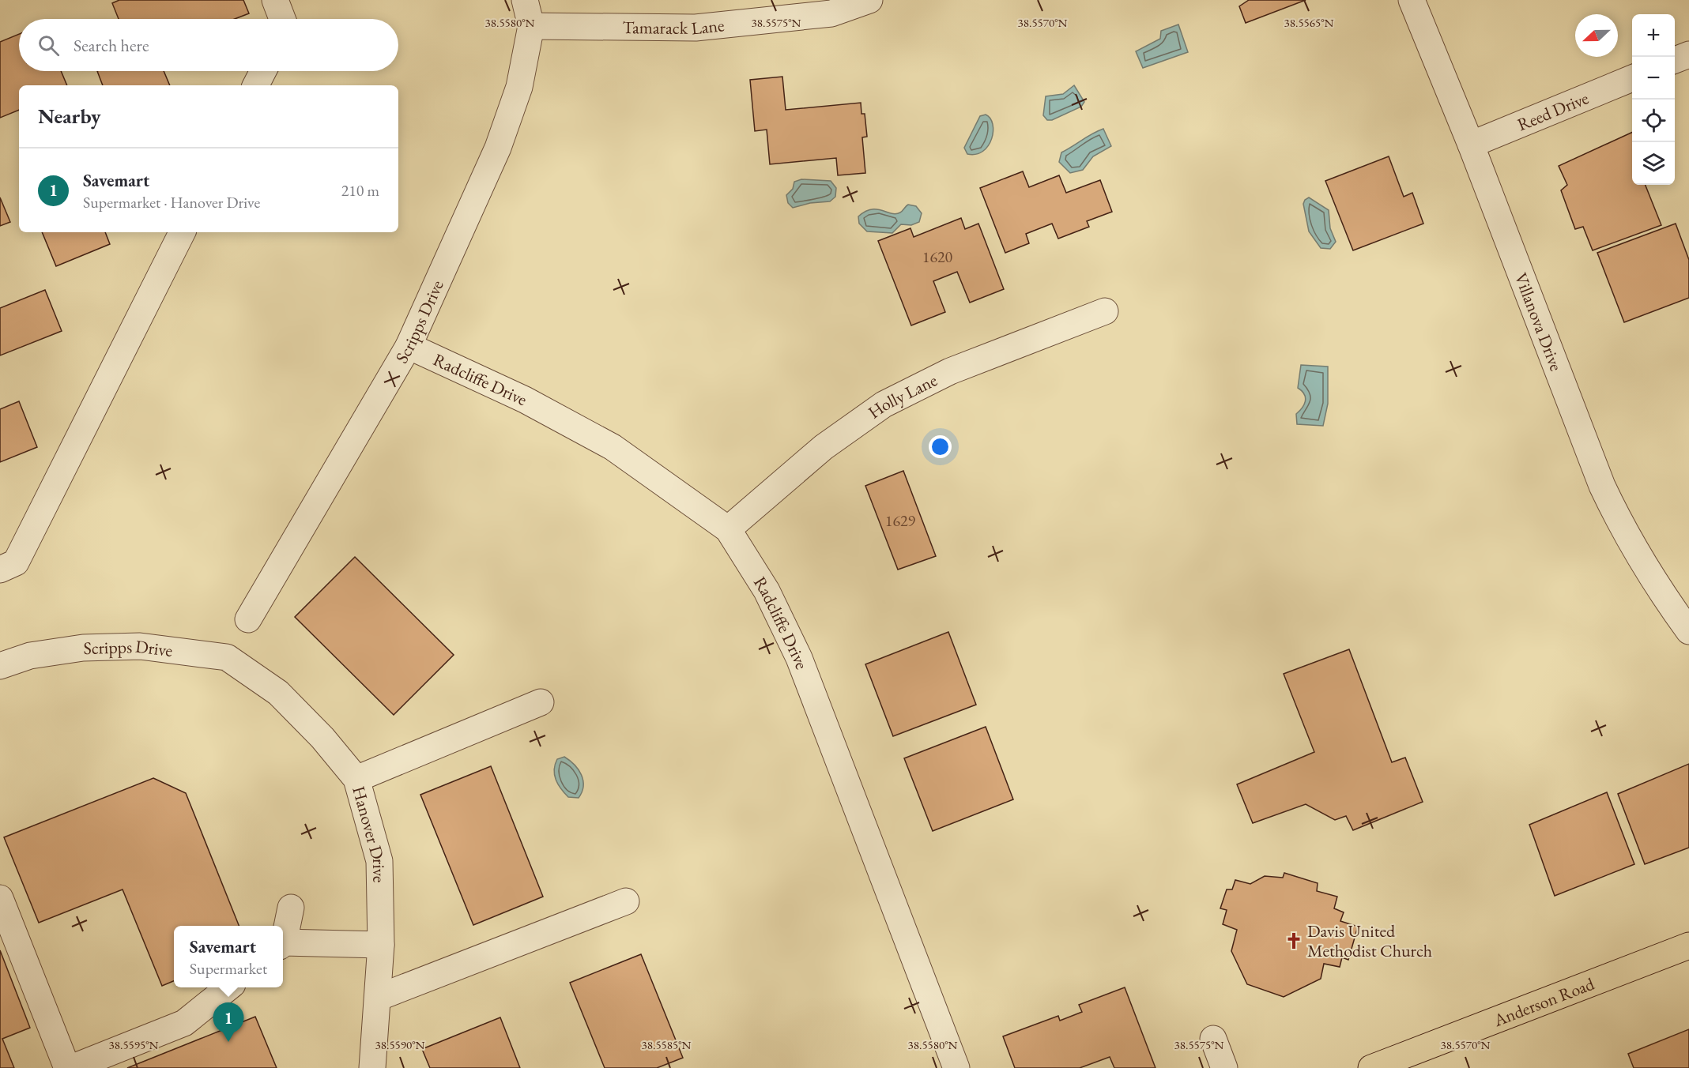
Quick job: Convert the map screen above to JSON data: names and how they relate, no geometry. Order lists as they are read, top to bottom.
{
  "streets": {
    "main road": ["Anderson Road"],
    "street": [
      "Tamarack Lane",
      "Reed Drive",
      "Scripps Drive",
      "Villanova Drive",
      "Radcliffe Drive",
      "Holly Lane",
      "Hanover Drive"
    ]
  },
  "crossings": [
    ["Tamarack Lane", "Scripps Drive"],
    ["Reed Drive", "Villanova Drive"],
    ["Scripps Drive", "Radcliffe Drive"],
    ["Scripps Drive", "Hanover Drive"],
    ["Radcliffe Drive", "Holly Lane"]
  ],
  "places": {
    "church": ["Davis United Methodist Church"]
  },
  "house_numbers": ["1620", "1629"],
  "north": "left",
  "page": {
    "map_buttons": ["+", "−"],
    "search": "Search here",
    "heading": "Nearby",
    "list": [
      {
        "mark": "1",
        "name": "Savemart",
        "note": "Supermarket · Hanover Drive",
        "value": "210 m"
      }
    ],
    "popup": ["Savemart", "Supermarket"],
    "pins": "1"
  },
  "coordinates": [
    "38.5580°N",
    "38.5575°N",
    "38.5570°N",
    "38.5565°N",
    "38.5595°N",
    "38.5590°N",
    "38.5585°N"
  ]
}
